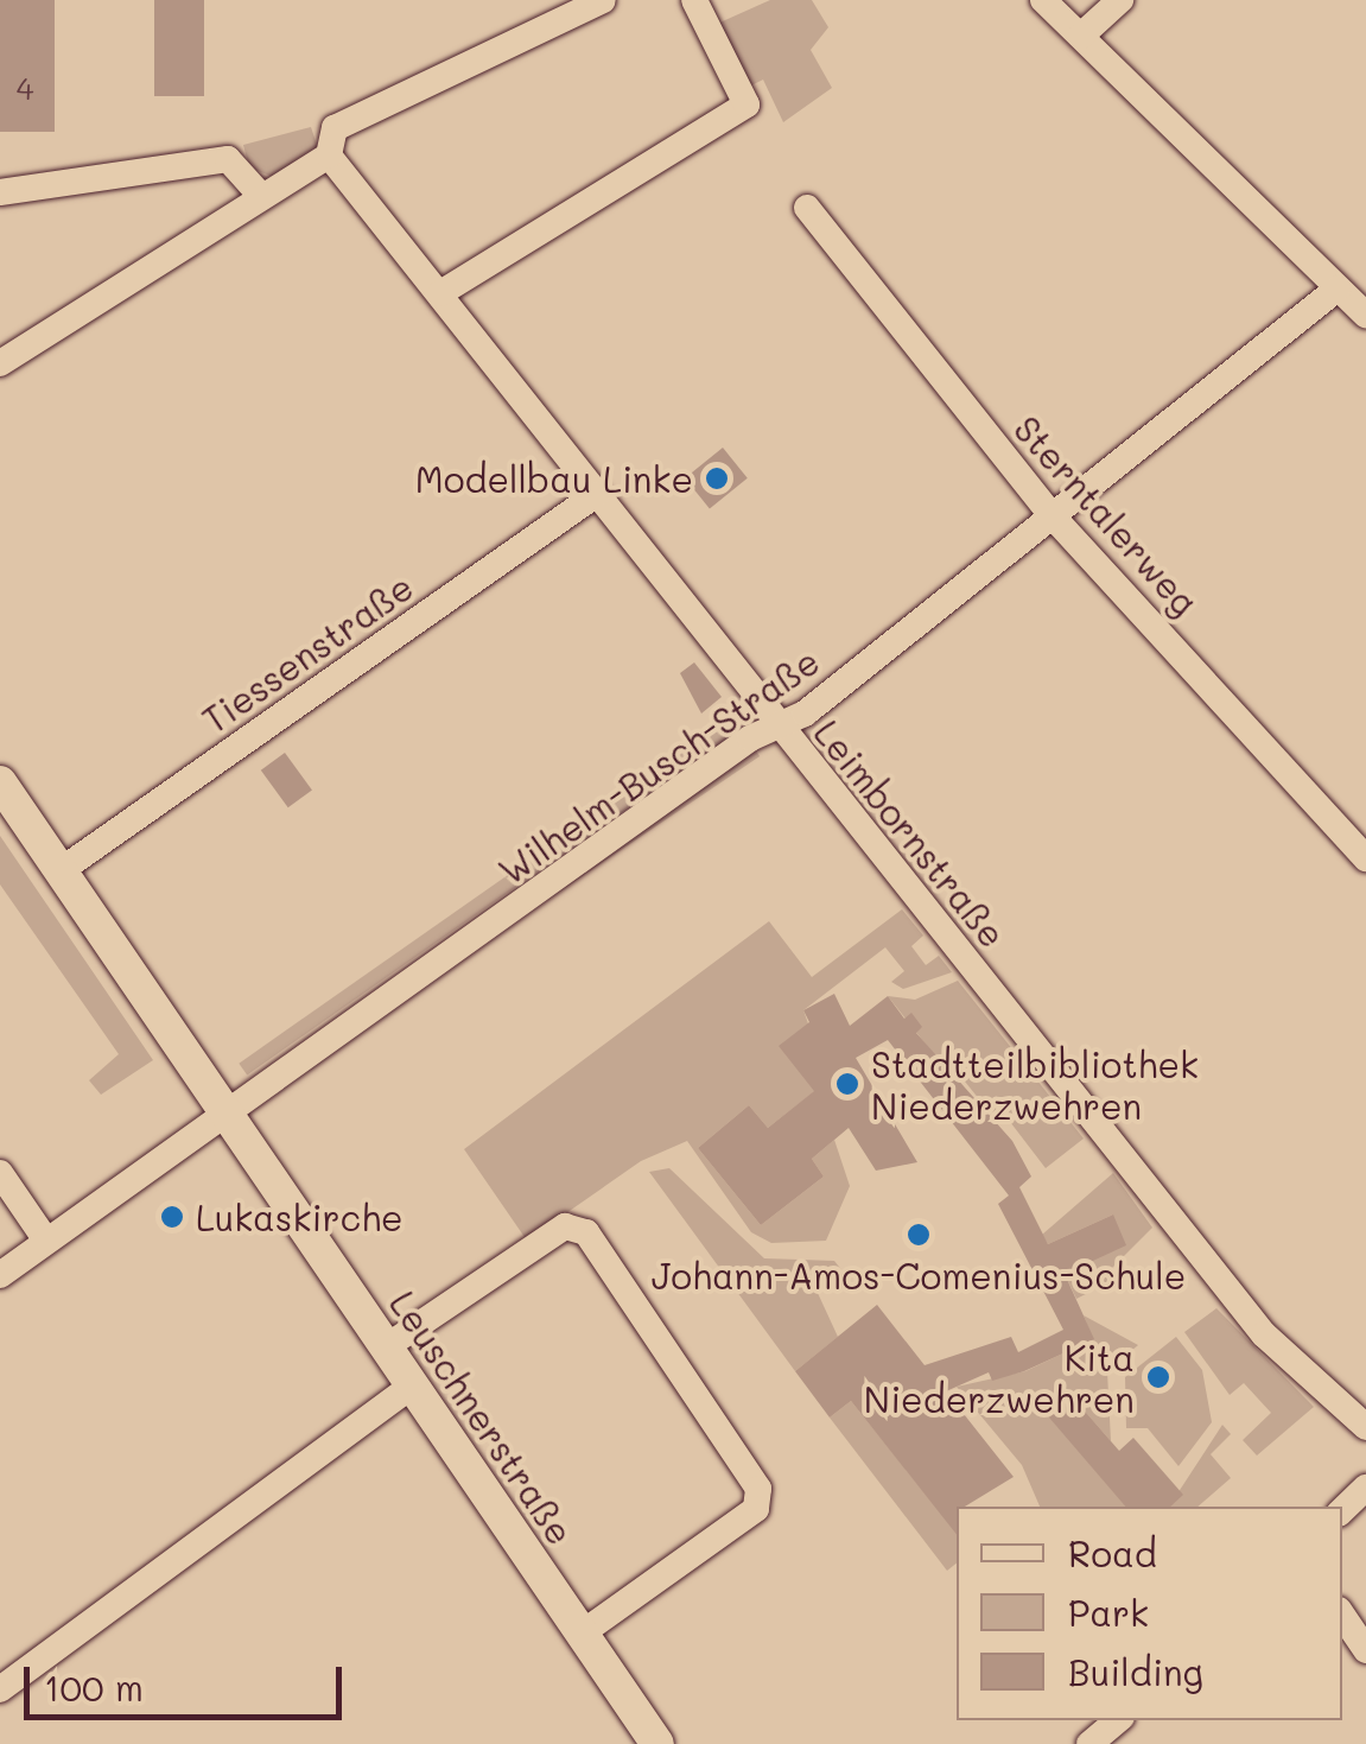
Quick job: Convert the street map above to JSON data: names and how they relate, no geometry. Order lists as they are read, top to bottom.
{
  "streets": {
    "main road": ["Leuschnerstraße"],
    "street": [
      "Sterntalerweg",
      "Tiessenstraße",
      "Wilhelm-Busch-Straße",
      "Leimbornstraße"
    ]
  },
  "crossings": [
    ["Sterntalerweg", "Wilhelm-Busch-Straße"],
    ["Tiessenstraße", "Leimbornstraße"],
    ["Tiessenstraße", "Leuschnerstraße"],
    ["Wilhelm-Busch-Straße", "Leimbornstraße"],
    ["Wilhelm-Busch-Straße", "Leuschnerstraße"]
  ],
  "places": [
    "Modellbau Linke",
    "Stadtteilbibliothek Niederzwehren",
    "Lukaskirche",
    "Johann-Amos-Comenius-Schule",
    "Kita Niederzwehren"
  ],
  "house_numbers": ["4"],
  "legend": ["Road", "Park", "Building"],
  "scale_bar": "100 m"
}
